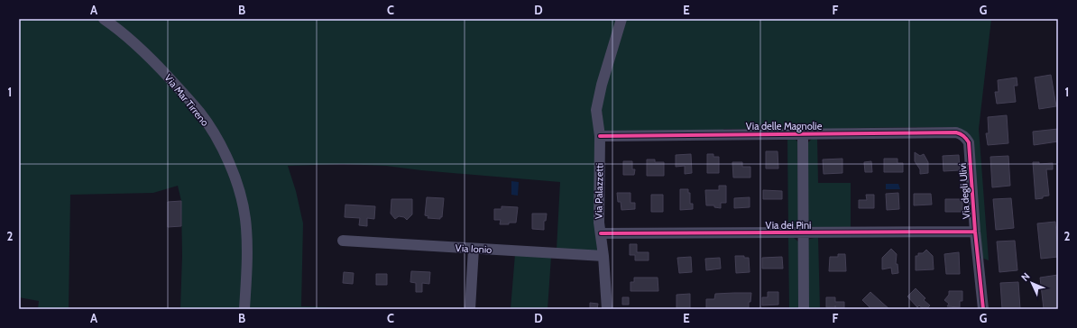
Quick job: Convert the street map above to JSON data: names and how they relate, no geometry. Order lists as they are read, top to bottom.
{
  "streets": {
    "street": [
      "Via Mar Tirreno",
      "Via delle Magnolie",
      "Via Palazzetti",
      "Via degli Ulivi",
      "Via dei Pini",
      "Via Ionio"
    ]
  },
  "crossings": [
    ["Via delle Magnolie", "Via Palazzetti"],
    ["Via delle Magnolie", "Via degli Ulivi"],
    ["Via Palazzetti", "Via dei Pini"],
    ["Via Palazzetti", "Via Ionio"],
    ["Via degli Ulivi", "Via dei Pini"]
  ],
  "north": "top left",
  "grid": {
    "columns": [
      "A",
      "B",
      "C",
      "D",
      "E",
      "F",
      "G"
    ],
    "rows": ["1", "2"]
  }
}
